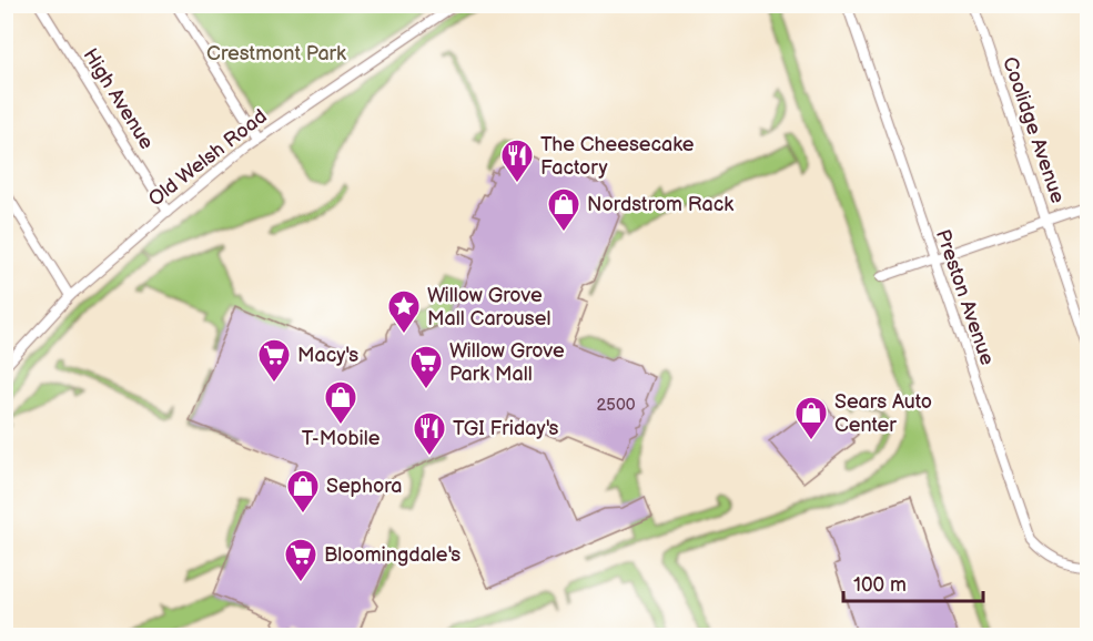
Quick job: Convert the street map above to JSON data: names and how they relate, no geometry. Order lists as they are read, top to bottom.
{
  "streets": {
    "street": [
      "High Avenue",
      "Coolidge Avenue",
      "Old Welsh Road",
      "Preston Avenue"
    ]
  },
  "crossings": [
    ["High Avenue", "Old Welsh Road"]
  ],
  "parks": ["Crestmont Park"],
  "places": {
    "restaurant": ["The Cheesecake Factory", "TGI Friday's"],
    "shop": [
      "Nordstrom Rack",
      "T-Mobile",
      "Sears Auto Center",
      "Sephora"
    ],
    "place": ["Willow Grove Mall Carousel"],
    "supermarket": ["Macy's", "Willow Grove Park Mall", "Bloomingdale's"]
  },
  "house_numbers": ["2500"],
  "scale_bar": "100 m"
}
